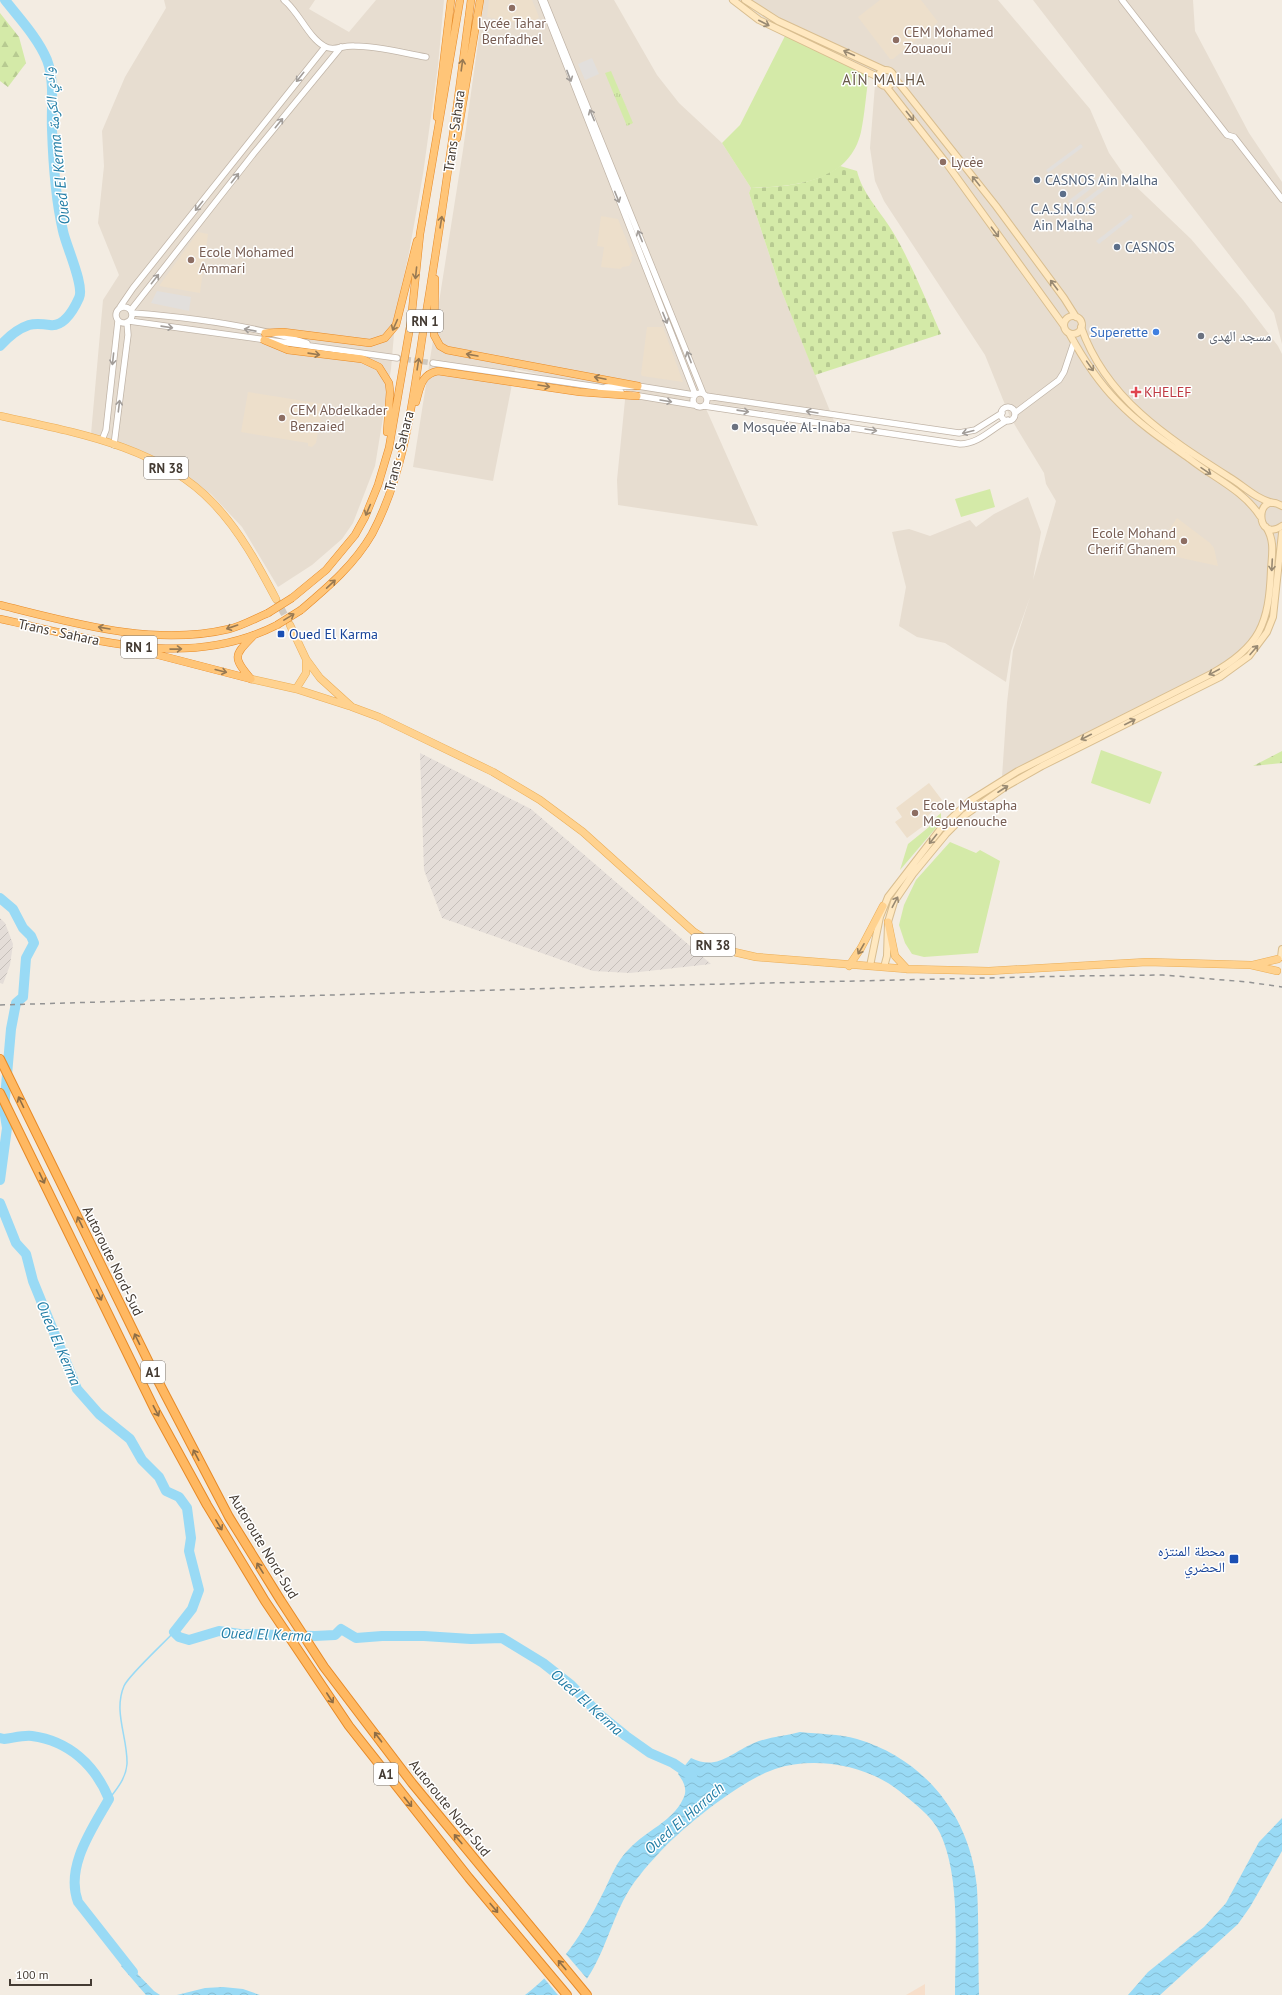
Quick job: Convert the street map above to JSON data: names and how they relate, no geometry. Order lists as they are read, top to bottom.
{
  "streets": {
    "highway": [
      "Trans - Sahara",
      "RN 1",
      "Autoroute Nord-Sud",
      "A1"
    ],
    "main road": ["RN 38"]
  },
  "districts": ["AÏN MALHA"],
  "water": ["Oued El Kerma وادي الكرمة", "Oued El Kerma", "Oued El Harrach"],
  "places": {
    "other": [
      "Lycée Tahar Benfadhel",
      "CEM Mohamed Zouaoui",
      "Lycėe",
      "CASNOS Ain Malha",
      "C.A.S.N.O.S Ain Malha",
      "CASNOS",
      "Ecole Mohamed Ammari",
      "Superette",
      "مسجد الهدى",
      "CEM Abdelkader Benzaied",
      "Mosquée Al-Inaba",
      "Ecole Mohand Cherif Ghanem",
      "Ecole Mustapha Meguenouche"
    ],
    "health": ["KHELEF"],
    "transit": ["Oued El Karma", "محطة المنتزه الحضري"]
  },
  "scale_bar": "100 m"
}
